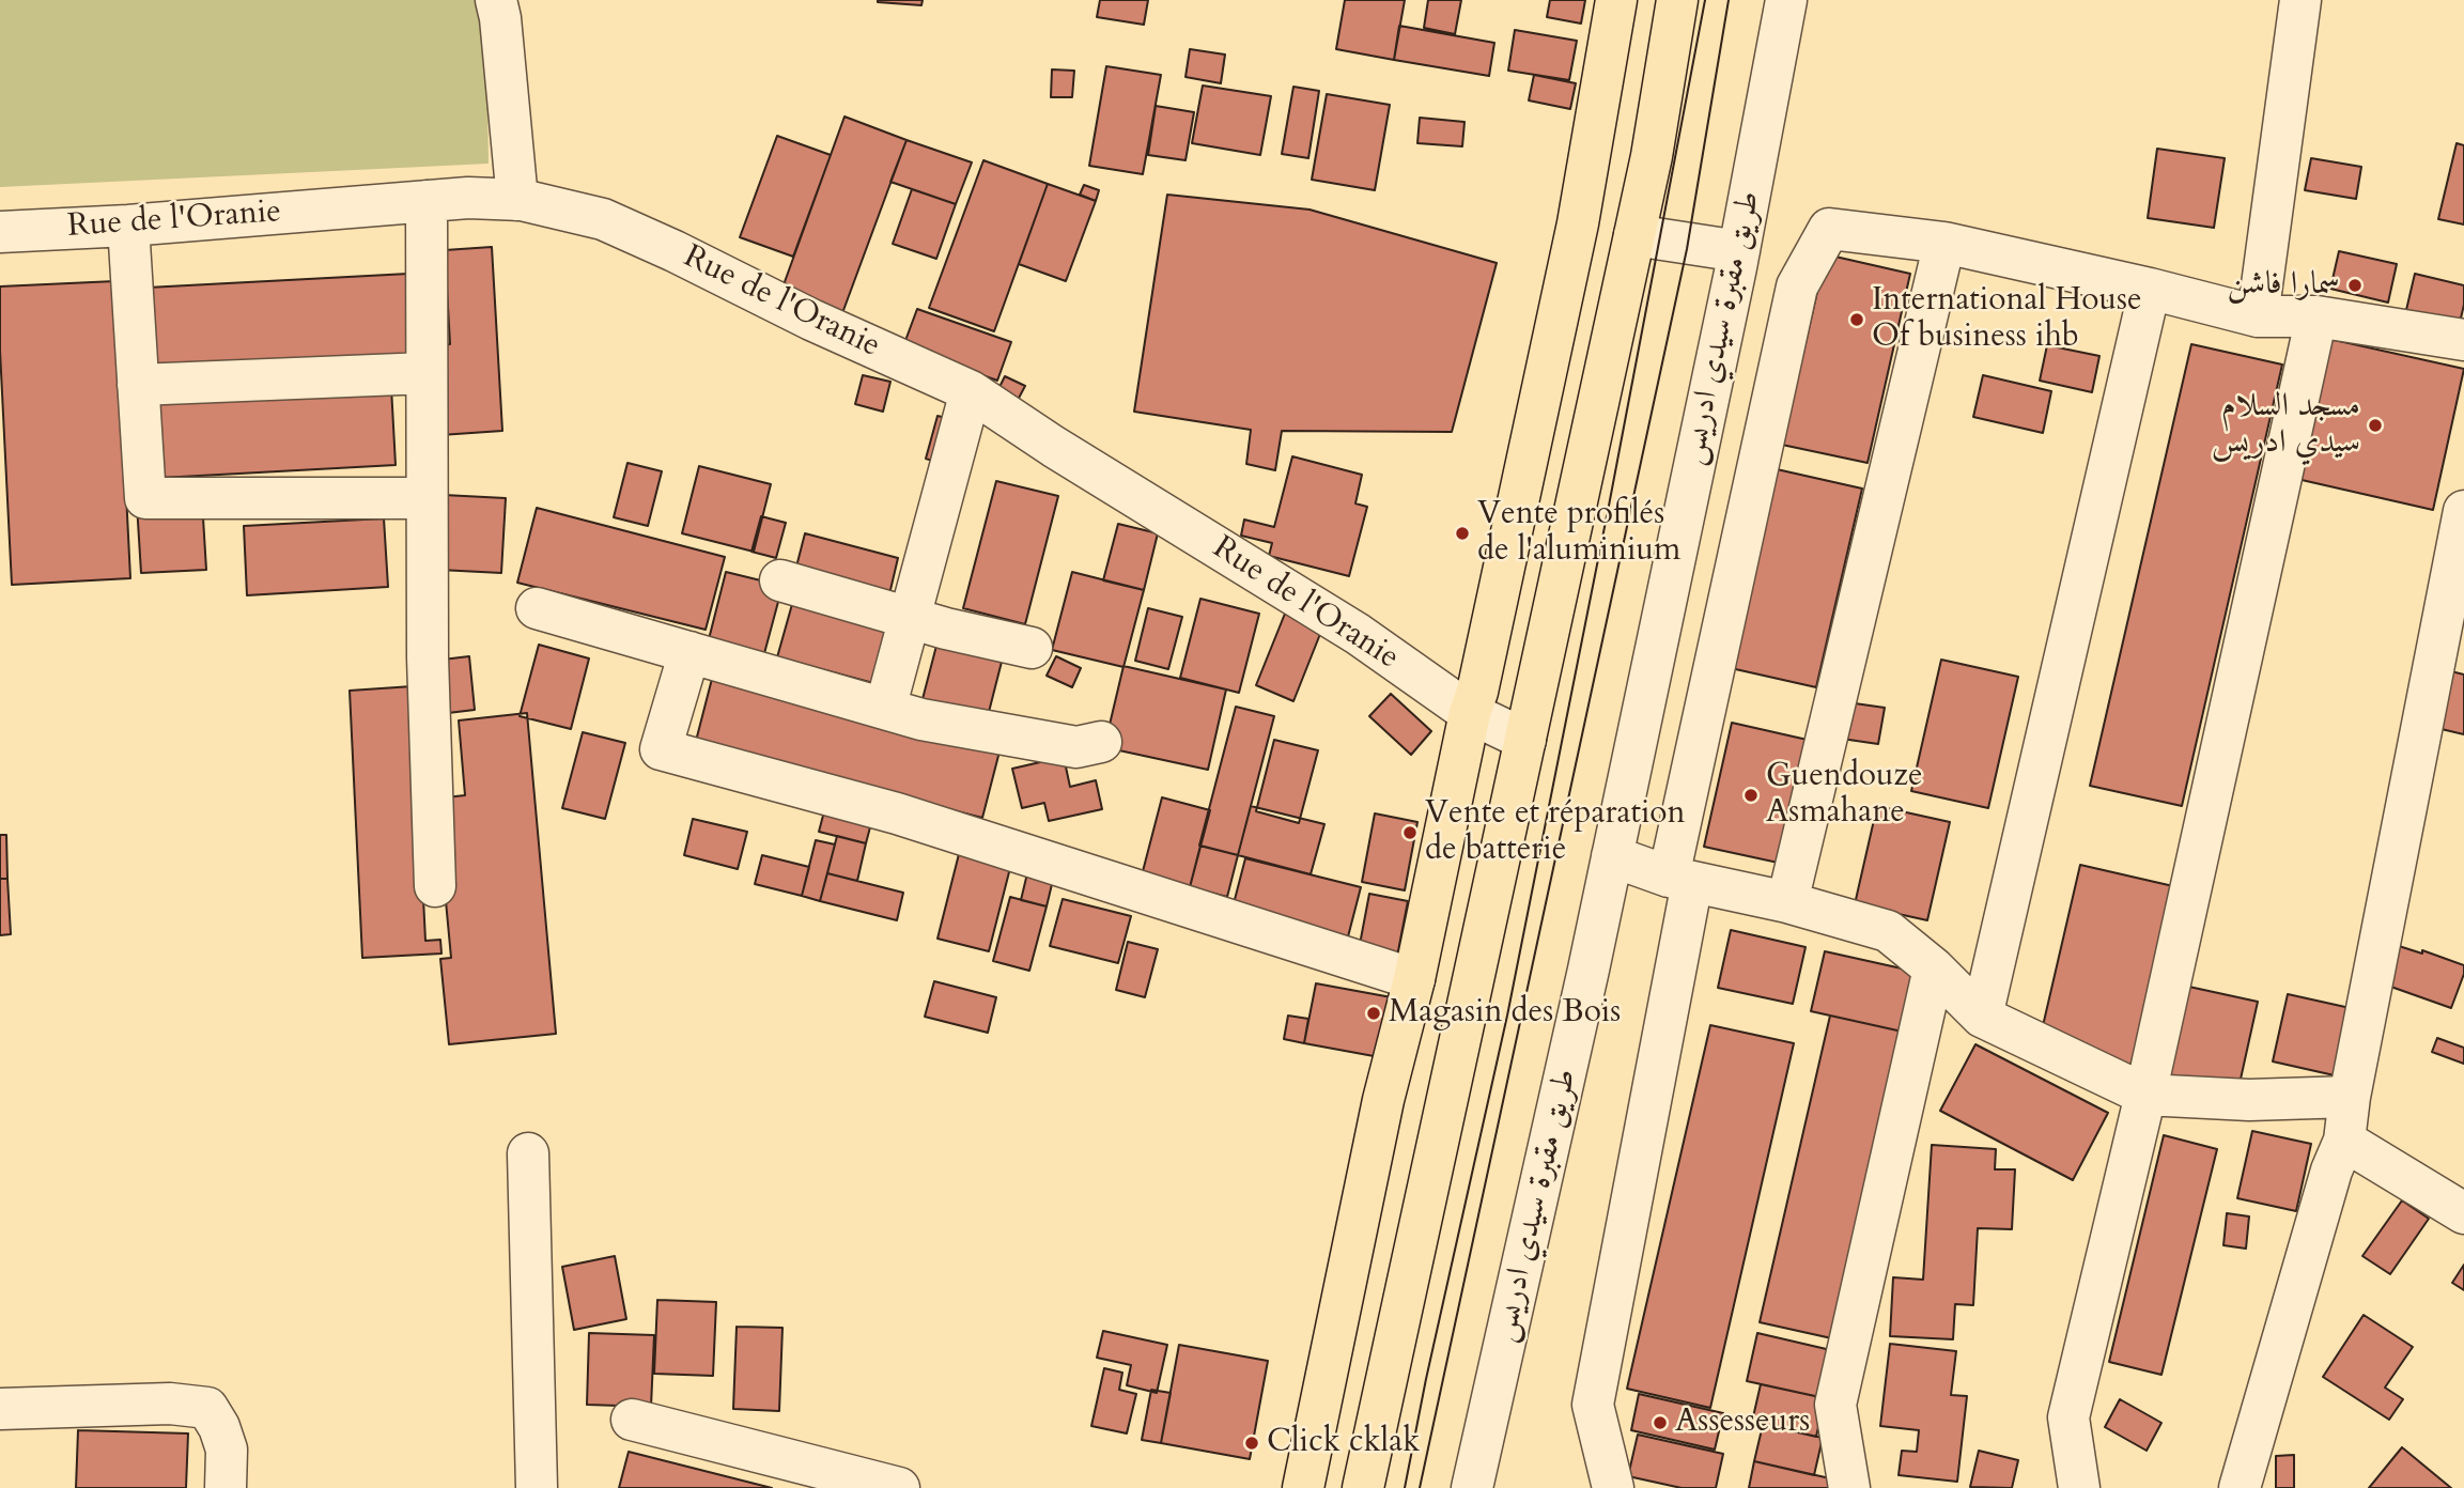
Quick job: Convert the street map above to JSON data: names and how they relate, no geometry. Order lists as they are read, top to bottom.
{
  "streets": {
    "street": ["Rue de l'Oranie", "طريق مقبرة سيدي ادريس"]
  },
  "places": [
    "سمارا فاشن",
    "International House Of business ihb",
    "مسجد السلام سيدي ادريس",
    "Vente profilés de l'aluminium",
    "Guendouze Asmahane",
    "Vente et réparation de batterie",
    "Magasin des Bois",
    "Assesseurs",
    "Click cklak"
  ]
}
